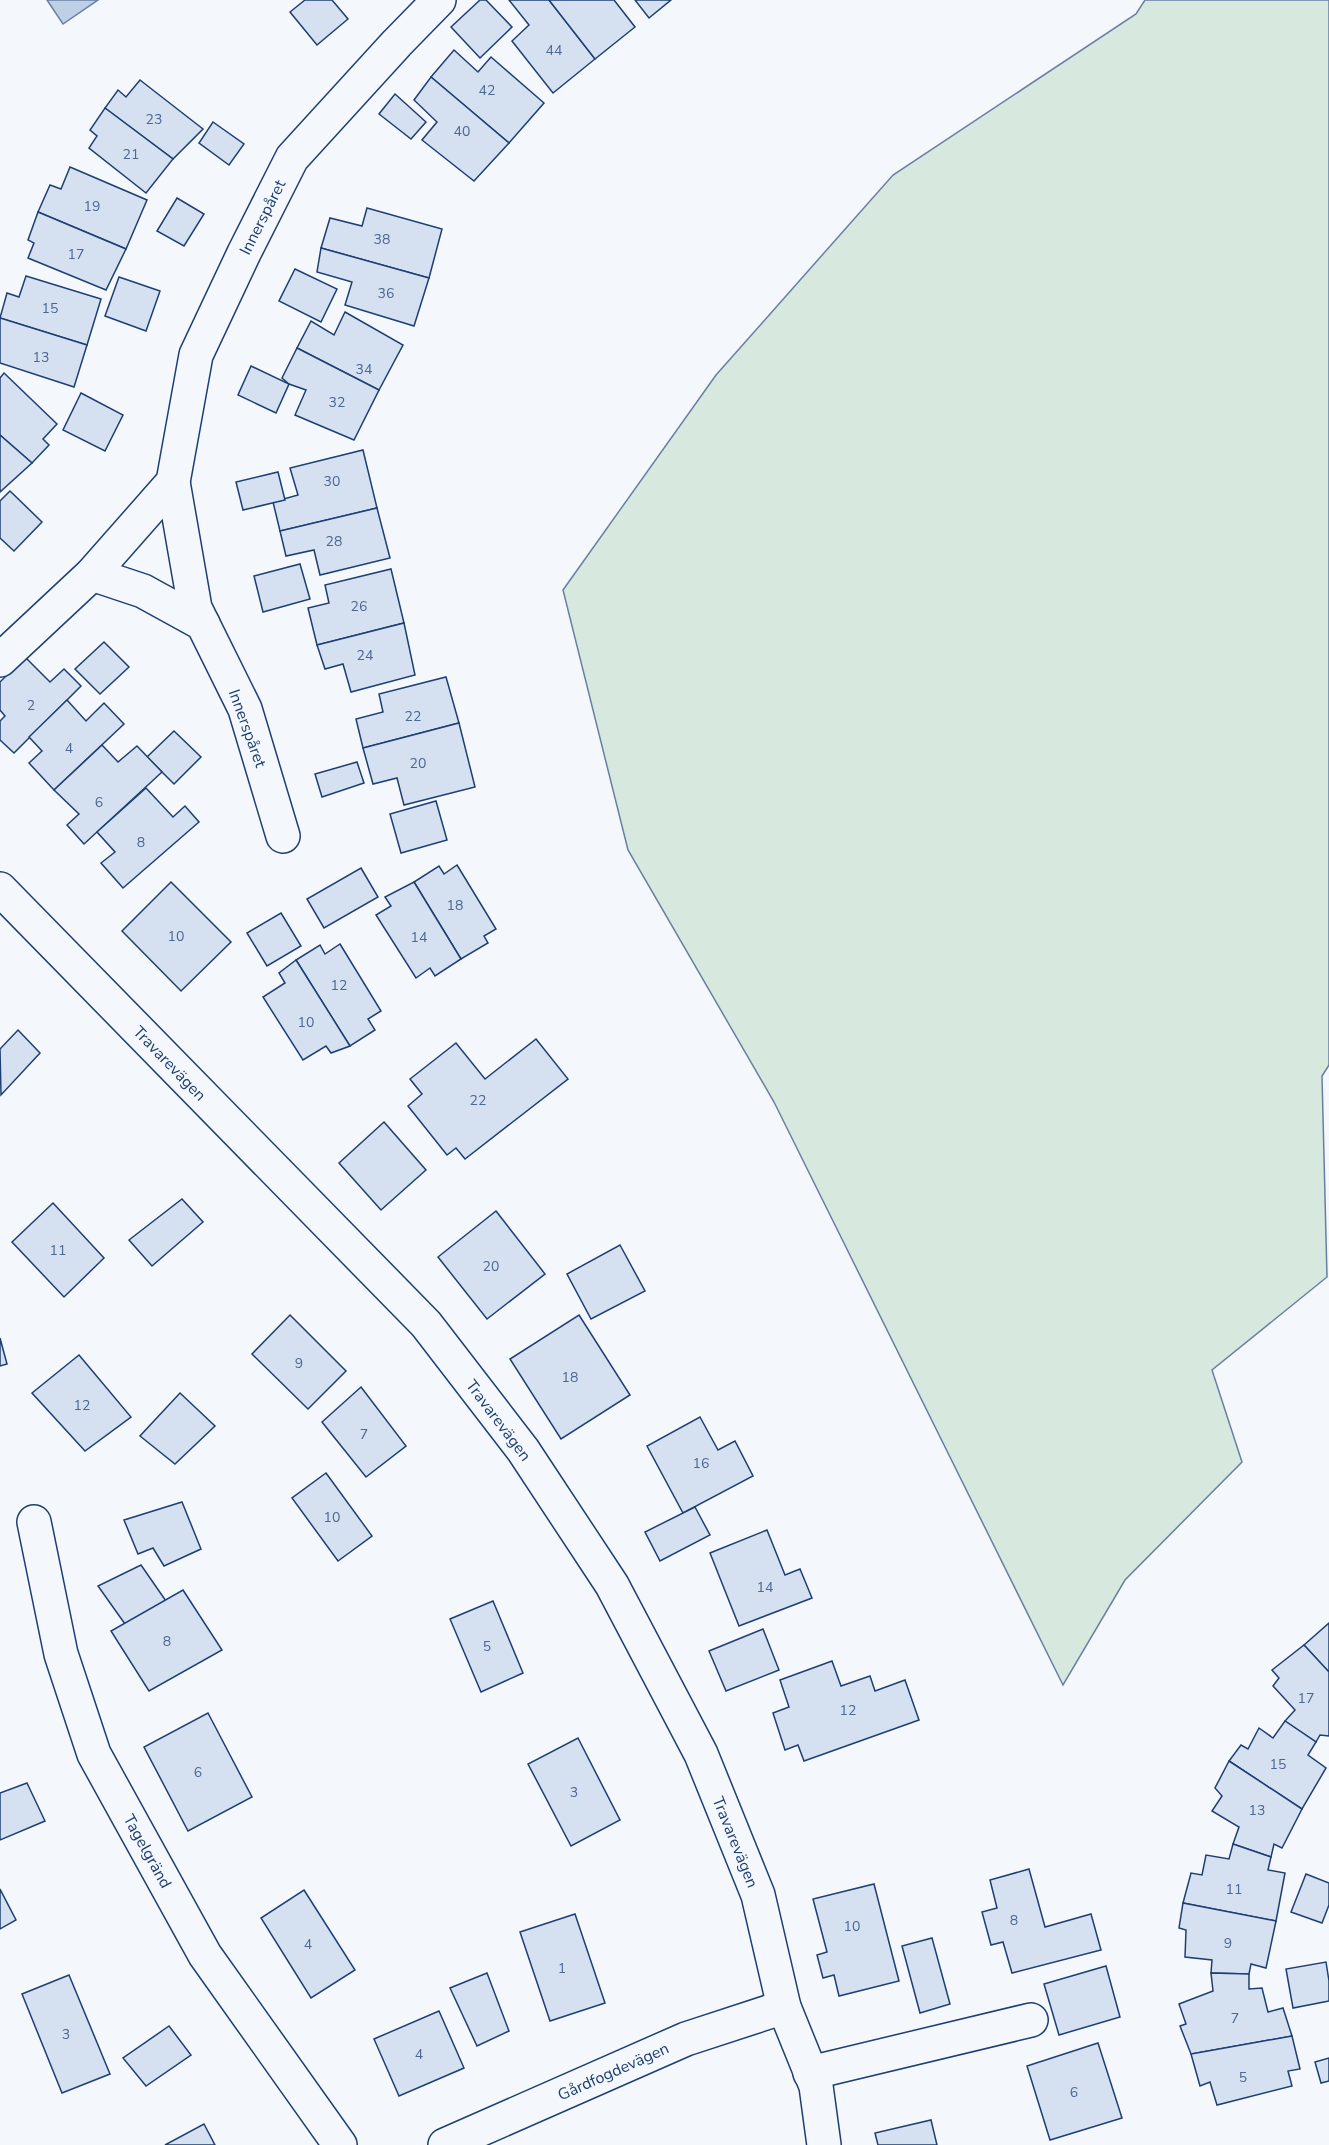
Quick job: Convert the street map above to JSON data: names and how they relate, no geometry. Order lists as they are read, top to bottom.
{
  "streets": {
    "street": [
      "Innerspåret",
      "Travarevägen",
      "Tagelgränd",
      "Gårdfogdevägen"
    ]
  },
  "crossings": [
    ["Travarevägen", "Gårdfogdevägen"]
  ],
  "house_numbers": [
    "44",
    "42",
    "23",
    "40",
    "21",
    "19",
    "38",
    "17",
    "36",
    "15",
    "13",
    "34",
    "32",
    "30",
    "28",
    "26",
    "24",
    "2",
    "22",
    "4",
    "20",
    "6",
    "8",
    "18",
    "10",
    "14",
    "12",
    "10",
    "22",
    "11",
    "20",
    "9",
    "18",
    "12",
    "7",
    "16",
    "10",
    "14",
    "8",
    "5",
    "17",
    "12",
    "15",
    "6",
    "3",
    "13",
    "11",
    "8",
    "10",
    "9",
    "4",
    "1",
    "7",
    "3",
    "4",
    "5",
    "6"
  ]
}
